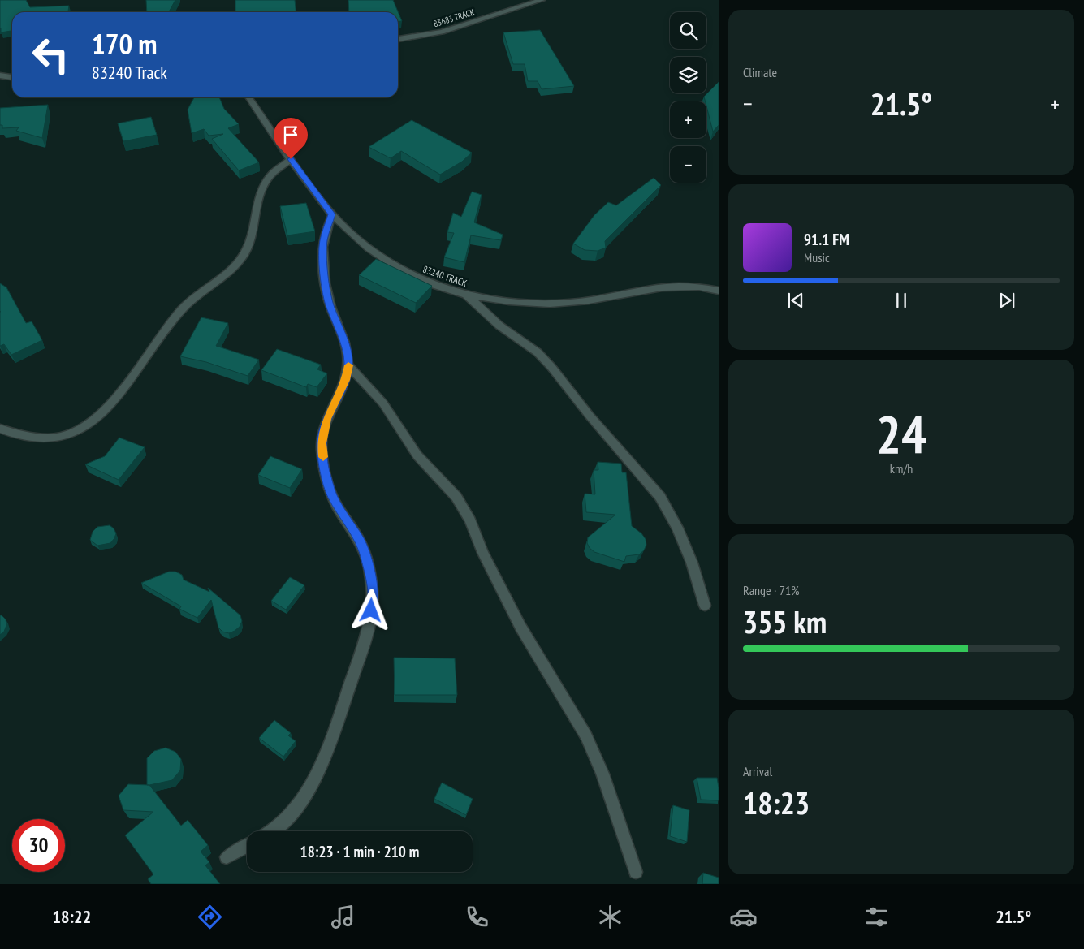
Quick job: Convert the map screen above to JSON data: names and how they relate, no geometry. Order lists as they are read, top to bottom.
{
  "streets": {
    "street": ["83683 TRACK", "83240 TRACK"]
  },
  "page": {
    "tile": [
      "Climate",
      ["24", "km/h"],
      ["Range · 71%", "355 km"],
      ["Arrival", "18:23"]
    ],
    "map_buttons": ["+", "−"],
    "turn": ["170 m", "83240 Track"],
    "heat": ["−", "21.5°", "+"],
    "song": ["91.1 FM", "Music"],
    "limit": "30",
    "trip": "18:23 · 1 min · 210 m",
    "tabs": ["18:22", "21.5°"]
  }
}
